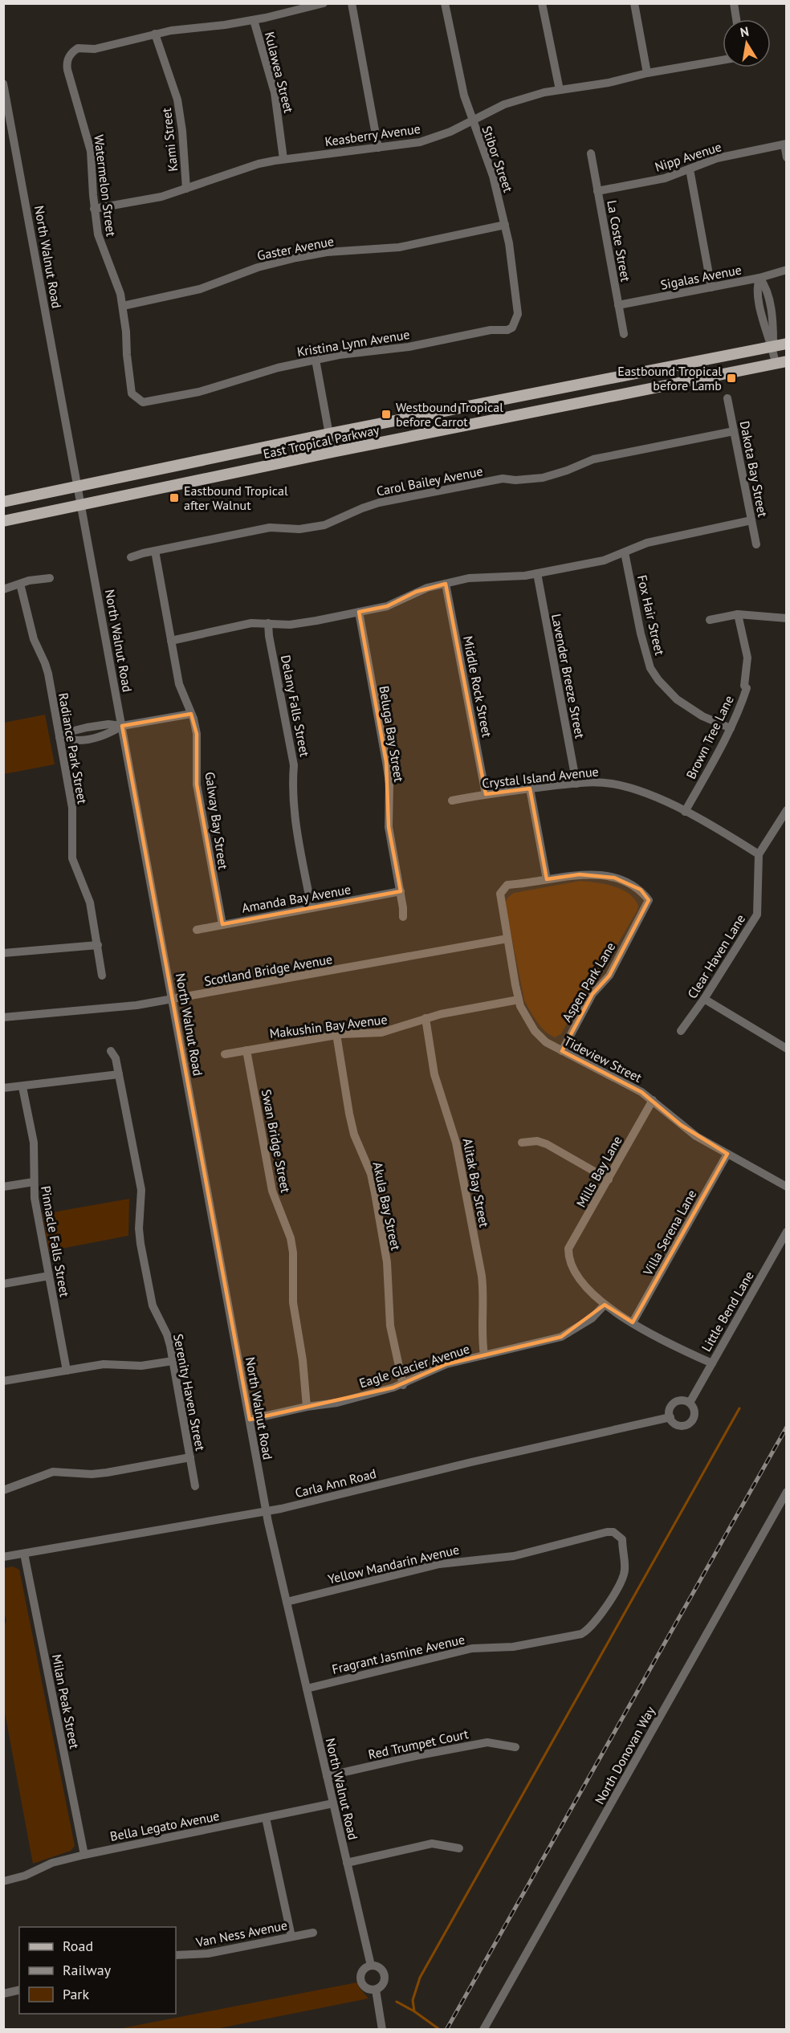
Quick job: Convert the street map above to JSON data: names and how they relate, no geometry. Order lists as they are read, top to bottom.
{
  "streets": {
    "main road": ["East Tropical Parkway"],
    "street": [
      "Kulawea Street",
      "Keasberry Avenue",
      "Kami Street",
      "Nipp Avenue",
      "Stibor Street",
      "Watermelon Street",
      "La Coste Street",
      "Gaster Avenue",
      "North Walnut Road",
      "Sigalas Avenue",
      "Kristina Lynn Avenue",
      "Dakota Bay Street",
      "Carol Bailey Avenue",
      "Fox Hair Street",
      "Lavender Breeze Street",
      "Middle Rock Street",
      "Delany Falls Street",
      "Beluga Bay Street",
      "Brown Tree Lane",
      "Radiance Park Street",
      "Crystal Island Avenue",
      "Galway Bay Street",
      "Amanda Bay Avenue",
      "Clear Haven Lane",
      "Scotland Bridge Avenue",
      "Aspen Park Lane",
      "Makushin Bay Avenue",
      "Tideview Street",
      "Swan Bridge Street",
      "Mills Bay Lane",
      "Alitak Bay Street",
      "Akula Bay Street",
      "Villa Serena Lane",
      "Pinnacle Falls Street",
      "Little Bend Lane",
      "Eagle Glacier Avenue",
      "Serenity Haven Street",
      "Carla Ann Road",
      "Yellow Mandarin Avenue",
      "Fragrant Jasmine Avenue",
      "Milan Peak Street",
      "Red Trumpet Court",
      "North Donovan Way",
      "Bella Legato Avenue",
      "Van Ness Avenue"
    ]
  },
  "crossings": [
    ["Kulawea Street", "Keasberry Avenue"],
    ["Keasberry Avenue", "Kami Street"],
    ["Keasberry Avenue", "Stibor Street"],
    ["Keasberry Avenue", "Watermelon Street"],
    ["Kami Street", "Watermelon Street"],
    ["Nipp Avenue", "La Coste Street"],
    ["Stibor Street", "Gaster Avenue"],
    ["Stibor Street", "Kristina Lynn Avenue"],
    ["Watermelon Street", "Gaster Avenue"],
    ["Watermelon Street", "Kristina Lynn Avenue"],
    ["La Coste Street", "Sigalas Avenue"],
    ["North Walnut Road", "East Tropical Parkway"],
    ["North Walnut Road", "Scotland Bridge Avenue"],
    ["North Walnut Road", "Eagle Glacier Avenue"],
    ["North Walnut Road", "Carla Ann Road"],
    ["North Walnut Road", "Yellow Mandarin Avenue"],
    ["North Walnut Road", "Fragrant Jasmine Avenue"],
    ["North Walnut Road", "Red Trumpet Court"],
    ["North Walnut Road", "Bella Legato Avenue"],
    ["Dakota Bay Street", "Carol Bailey Avenue"],
    ["Carol Bailey Avenue", "Galway Bay Street"],
    ["Fox Hair Street", "Brown Tree Lane"],
    ["Lavender Breeze Street", "Crystal Island Avenue"],
    ["Middle Rock Street", "Crystal Island Avenue"],
    ["Delany Falls Street", "Amanda Bay Avenue"],
    ["Beluga Bay Street", "Amanda Bay Avenue"],
    ["Brown Tree Lane", "Crystal Island Avenue"],
    ["Crystal Island Avenue", "Clear Haven Lane"],
    ["Galway Bay Street", "Amanda Bay Avenue"],
    ["Scotland Bridge Avenue", "Tideview Street"],
    ["Aspen Park Lane", "Tideview Street"],
    ["Makushin Bay Avenue", "Tideview Street"],
    ["Makushin Bay Avenue", "Swan Bridge Street"],
    ["Makushin Bay Avenue", "Alitak Bay Street"],
    ["Makushin Bay Avenue", "Akula Bay Street"],
    ["Tideview Street", "Mills Bay Lane"],
    ["Tideview Street", "Villa Serena Lane"],
    ["Swan Bridge Street", "Eagle Glacier Avenue"],
    ["Mills Bay Lane", "Eagle Glacier Avenue"],
    ["Alitak Bay Street", "Eagle Glacier Avenue"],
    ["Akula Bay Street", "Eagle Glacier Avenue"],
    ["Little Bend Lane", "Carla Ann Road"],
    ["Carla Ann Road", "Milan Peak Street"],
    ["Yellow Mandarin Avenue", "Fragrant Jasmine Avenue"],
    ["Milan Peak Street", "Bella Legato Avenue"]
  ],
  "places": {
    "transit": ["Eastbound Tropical before Lamb", "Westbound Tropical before Carrot", "Eastbound Tropical after Walnut"]
  },
  "legend": ["Road", "Railway", "Park"],
  "north": "top"
}
